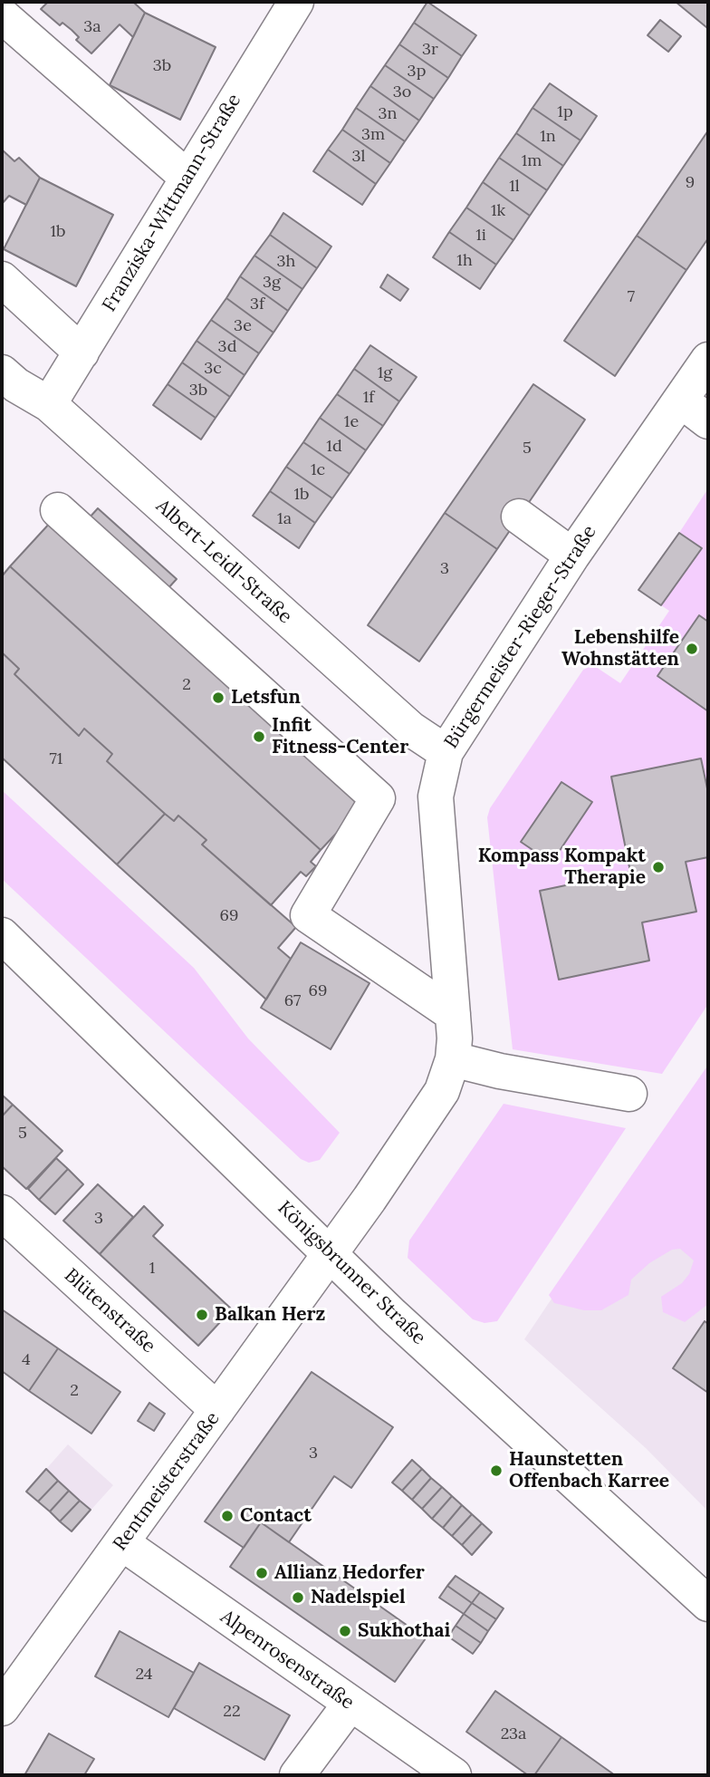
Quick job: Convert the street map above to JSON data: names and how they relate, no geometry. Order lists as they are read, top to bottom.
{
  "streets": {
    "street": [
      "Franziska-Wittmann-Straße",
      "Albert-Leidl-Straße",
      "Bürgermeister-Rieger-Straße",
      "Königsbrunner Straße",
      "Blütenstraße",
      "Rentmeisterstraße",
      "Alpenrosenstraße"
    ]
  },
  "crossings": [
    ["Franziska-Wittmann-Straße", "Albert-Leidl-Straße"],
    ["Albert-Leidl-Straße", "Bürgermeister-Rieger-Straße"],
    ["Bürgermeister-Rieger-Straße", "Königsbrunner Straße"],
    ["Bürgermeister-Rieger-Straße", "Rentmeisterstraße"],
    ["Königsbrunner Straße", "Rentmeisterstraße"],
    ["Blütenstraße", "Rentmeisterstraße"],
    ["Rentmeisterstraße", "Alpenrosenstraße"]
  ],
  "places": [
    "Lebenshilfe Wohnstätten",
    "Letsfun",
    "Infit Fitness-Center",
    "Kompass Kompakt Therapie",
    "Balkan Herz",
    "Haunstetten Offenbach Karree",
    "Contact",
    "Allianz Hedorfer",
    "Nadelspiel",
    "Sukhothai"
  ],
  "house_numbers": [
    "3a",
    "3r",
    "3b",
    "3p",
    "3o",
    "1p",
    "3n",
    "3m",
    "1n",
    "3l",
    "1m",
    "9",
    "1l",
    "1k",
    "1b",
    "1i",
    "1h",
    "3h",
    "3g",
    "7",
    "3f",
    "3e",
    "3d",
    "3c",
    "1g",
    "3b",
    "1f",
    "1e",
    "1d",
    "5",
    "1c",
    "1b",
    "1a",
    "3",
    "2",
    "71",
    "69",
    "69",
    "67",
    "5",
    "3",
    "1",
    "4",
    "2",
    "3",
    "24",
    "22",
    "23a"
  ]
}
